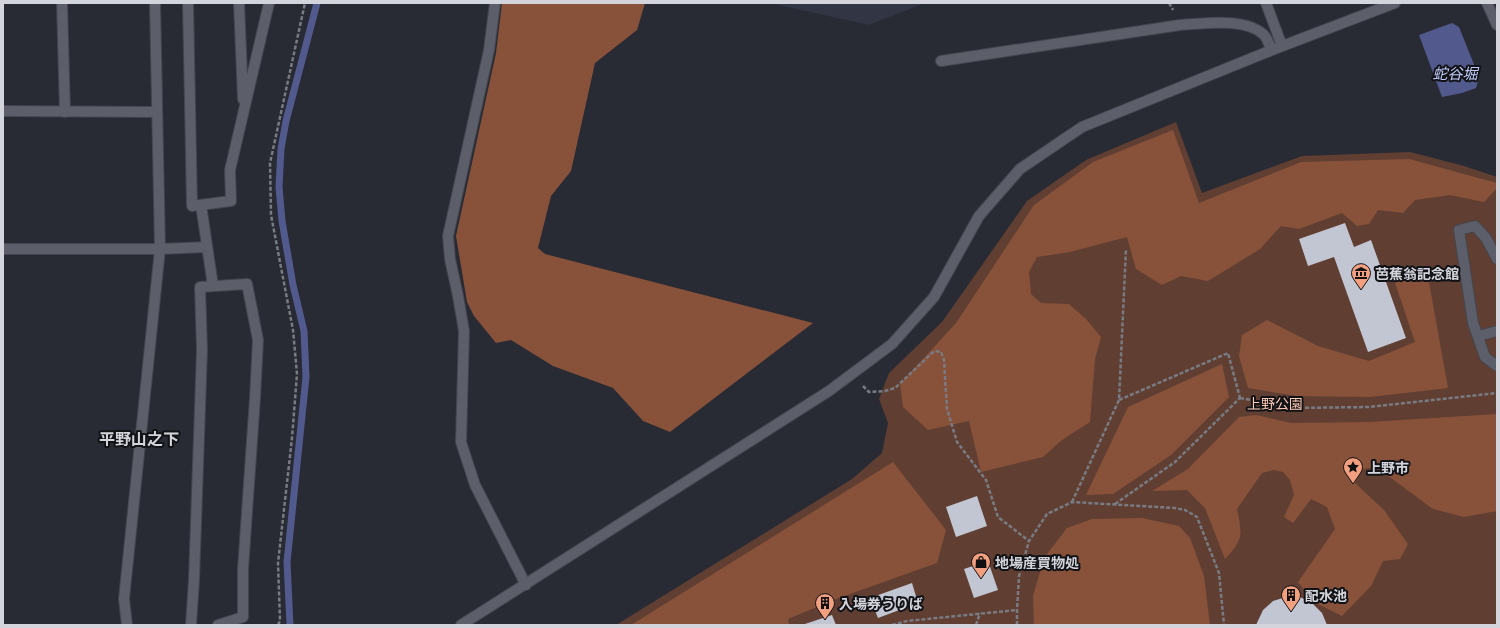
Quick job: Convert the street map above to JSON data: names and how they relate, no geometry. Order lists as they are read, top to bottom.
{
  "districts": ["平野山之下"],
  "water": ["蛇谷堀"],
  "parks": ["上野公園"],
  "places": {
    "museum": ["芭蕉翁記念館"],
    "place": ["上野市"],
    "shop": ["地場産買物処"],
    "building": ["配水池", "入場券うりば"]
  }
}
